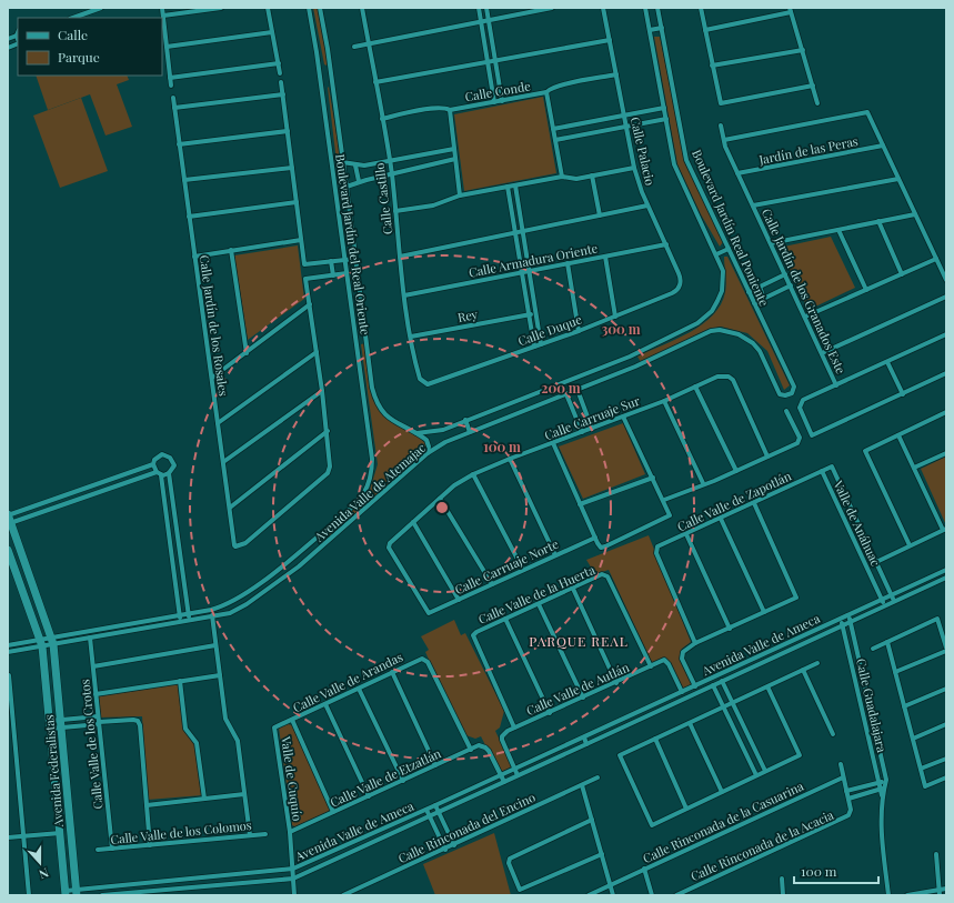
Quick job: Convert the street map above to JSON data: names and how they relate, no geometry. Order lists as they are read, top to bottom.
{
  "streets": {
    "street": [
      "Calle Conde",
      "Jardín de las Peras",
      "Calle Palacio",
      "Calle Castillo",
      "Boulevard Jardín Real Poniente",
      "Boulevard Jardín del Real Oriente",
      "Calle Armadura Oriente",
      "Calle Jardín de los Granados Este",
      "Rey",
      "Calle Jardín de los Rosales",
      "Calle Duque",
      "Calle Carruaje Sur",
      "Avenida Valle de Atemajac",
      "Calle Valle de Zapotlán",
      "Valle de Anáhuac",
      "Calle Carruaje Norte",
      "Calle Valle de la Huerta",
      "Avenida Valle de Ameca",
      "Calle Valle de Arandas",
      "Calle Valle de Autlán",
      "Calle Guadalajara",
      "Calle Valle de los Crotos",
      "Avenida Federalistas",
      "Calle Valle de Etzatlán",
      "Valle de Cuquío",
      "Calle Rinconada de la Casuarina",
      "Calle Rinconada del Encino",
      "Calle Valle de los Colomos",
      "Calle Rinconada de la Acacia"
    ]
  },
  "crossings": [
    ["Calle Conde", "Calle Palacio"],
    ["Calle Conde", "Calle Castillo"],
    ["Jardín de las Peras", "Calle Jardín de los Granados Este"],
    ["Calle Palacio", "Calle Armadura Oriente"],
    ["Calle Palacio", "Calle Duque"],
    ["Calle Castillo", "Calle Armadura Oriente"],
    ["Calle Castillo", "Rey"],
    ["Calle Castillo", "Calle Duque"],
    ["Boulevard Jardín Real Poniente", "Avenida Valle de Atemajac"],
    ["Boulevard Jardín del Real Oriente", "Avenida Valle de Atemajac"],
    ["Calle Carruaje Sur", "Calle Carruaje Norte"],
    ["Avenida Valle de Atemajac", "Calle Valle de los Crotos"],
    ["Avenida Valle de Atemajac", "Avenida Federalistas"],
    ["Calle Valle de Zapotlán", "Valle de Anáhuac"],
    ["Valle de Anáhuac", "Avenida Valle de Ameca"],
    ["Calle Valle de la Huerta", "Calle Valle de Autlán"],
    ["Avenida Valle de Ameca", "Calle Valle de Autlán"],
    ["Avenida Valle de Ameca", "Calle Guadalajara"],
    ["Avenida Valle de Ameca", "Avenida Federalistas"],
    ["Avenida Valle de Ameca", "Valle de Cuquío"],
    ["Calle Valle de Arandas", "Calle Valle de Etzatlán"],
    ["Calle Valle de Arandas", "Valle de Cuquío"],
    ["Calle Valle de los Crotos", "Calle Valle de los Colomos"],
    ["Calle Valle de Etzatlán", "Valle de Cuquío"]
  ],
  "districts": ["PARQUE REAL"],
  "legend": ["Calle", "Parque"],
  "scale_bar": "100 m",
  "north": "bottom",
  "rings": ["300 m", "200 m", "100 m"]
}
